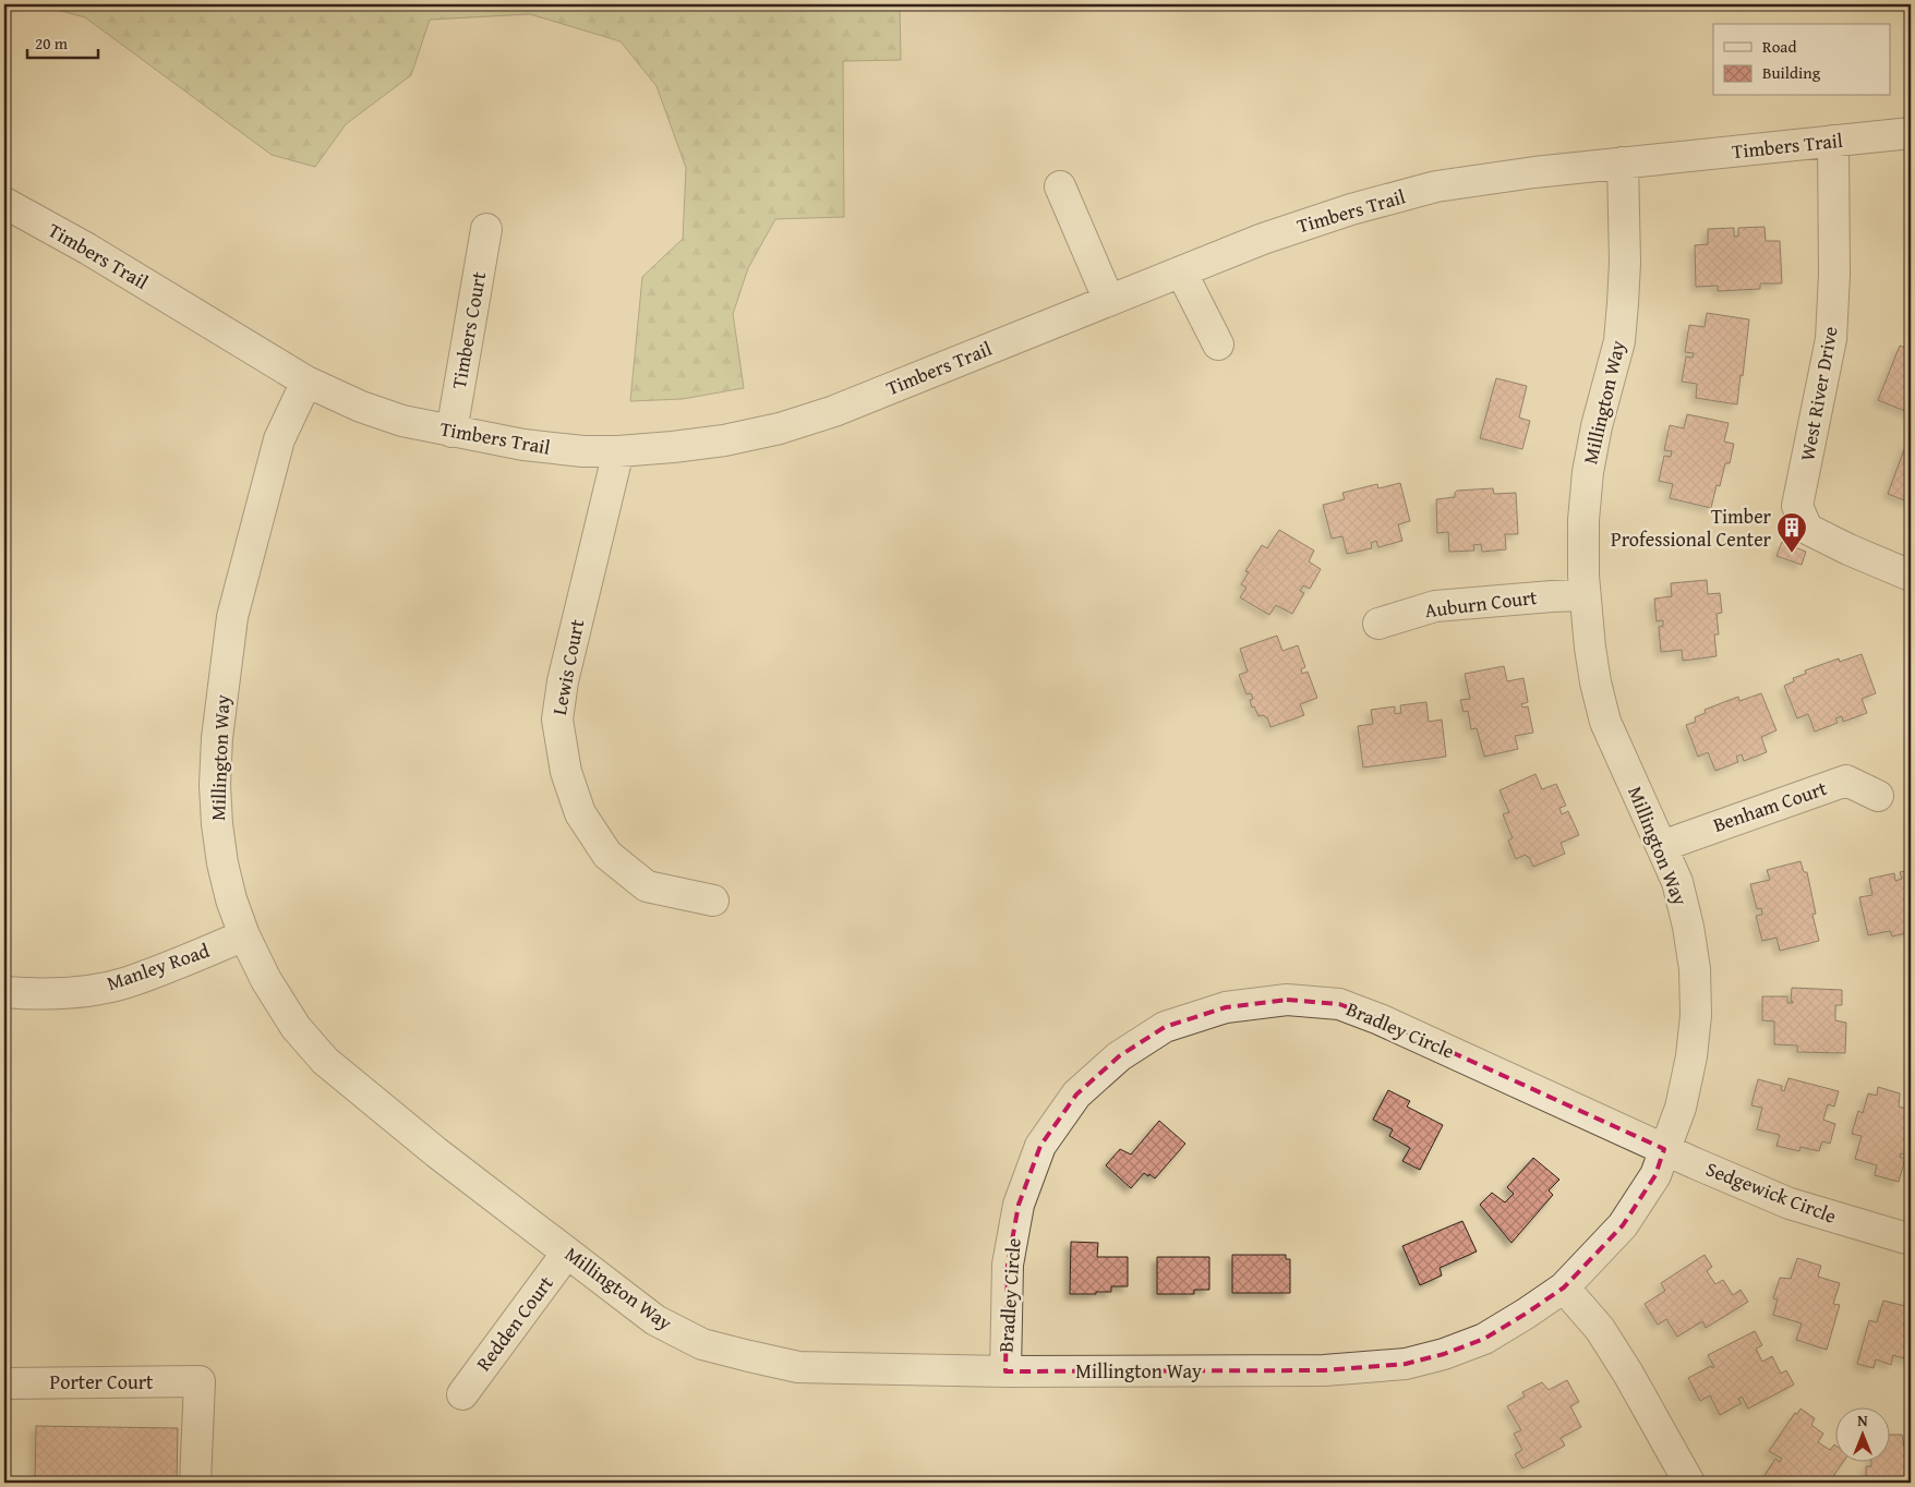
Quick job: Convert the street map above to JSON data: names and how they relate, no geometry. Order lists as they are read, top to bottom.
{
  "streets": {
    "street": [
      "Timbers Trail",
      "Timbers Court",
      "West River Drive",
      "Millington Way",
      "Auburn Court",
      "Lewis Court",
      "Benham Court",
      "Manley Road",
      "Bradley Circle",
      "Sedgewick Circle",
      "Redden Court",
      "Porter Court"
    ]
  },
  "crossings": [
    ["Timbers Trail", "Timbers Court"],
    ["Timbers Trail", "West River Drive"],
    ["Timbers Trail", "Millington Way"],
    ["Timbers Trail", "Lewis Court"],
    ["Millington Way", "Auburn Court"],
    ["Millington Way", "Benham Court"],
    ["Millington Way", "Manley Road"],
    ["Millington Way", "Bradley Circle"],
    ["Millington Way", "Sedgewick Circle"],
    ["Millington Way", "Redden Court"],
    ["Bradley Circle", "Sedgewick Circle"]
  ],
  "places": {
    "building": ["Timber Professional Center"]
  },
  "legend": ["Road", "Building"],
  "scale_bar": "20 m",
  "north": "top"
}
